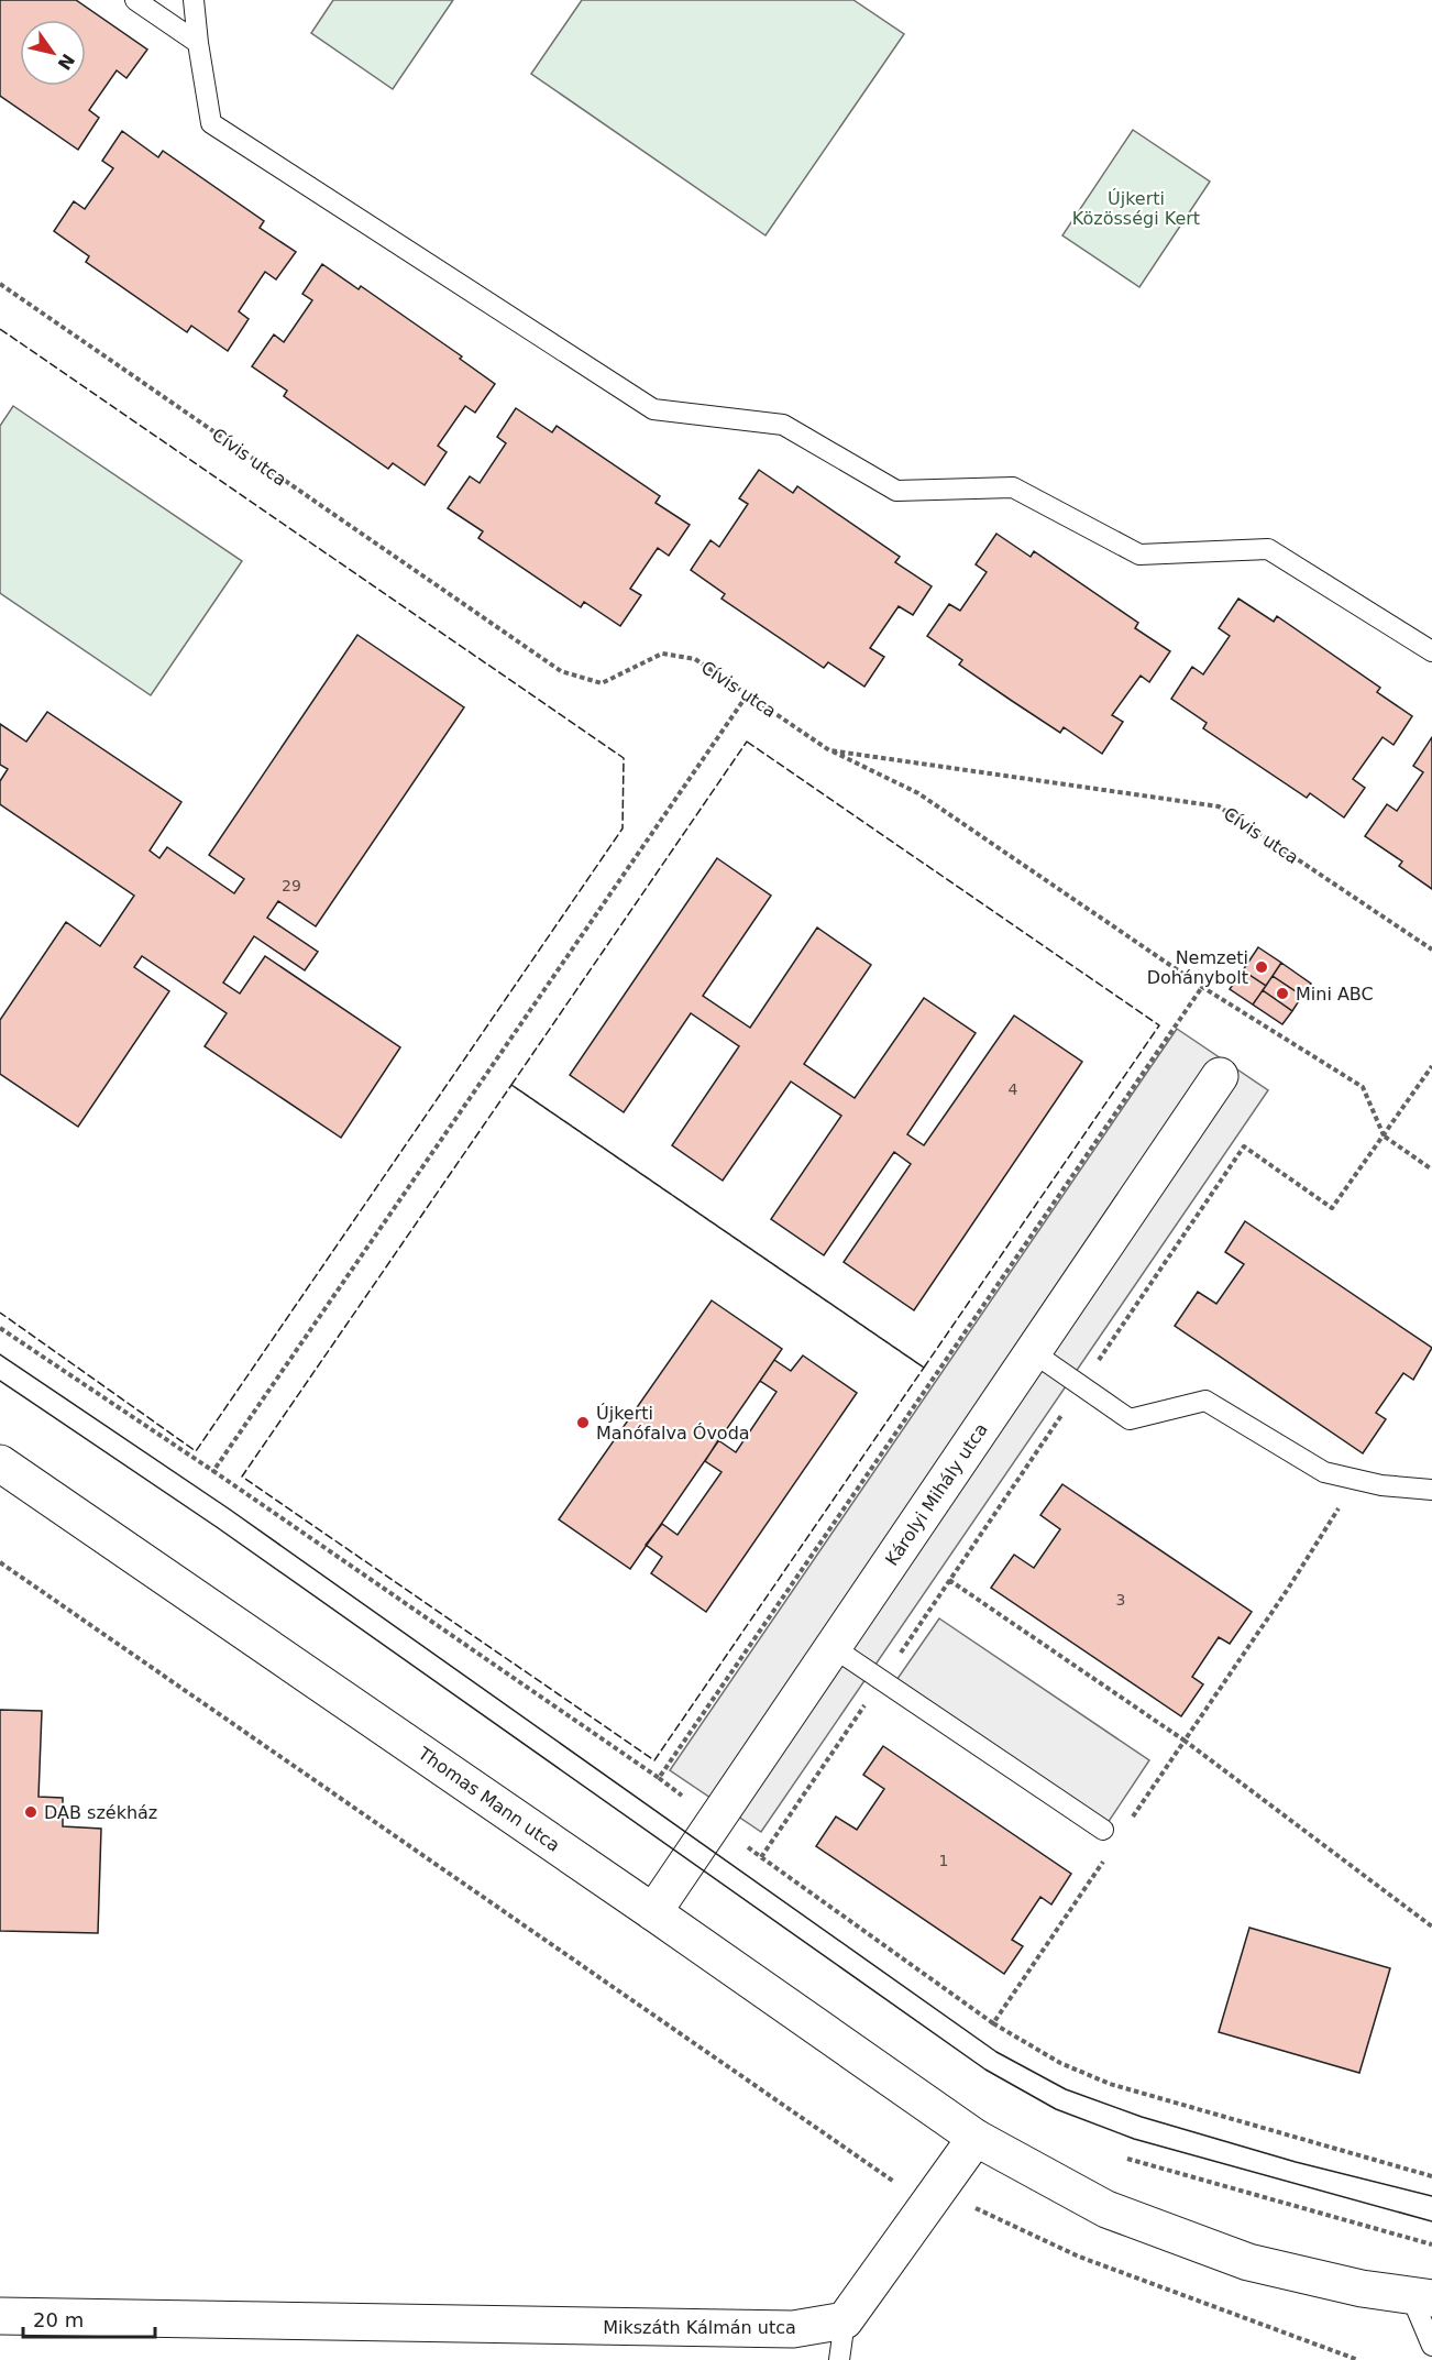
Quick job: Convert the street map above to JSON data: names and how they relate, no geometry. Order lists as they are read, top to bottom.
{
  "streets": {
    "street": ["Károlyi Mihály utca", "Thomas Mann utca", "Mikszáth Kálmán utca"],
    "path": ["Cívis utca"]
  },
  "crossings": [
    ["Károlyi Mihály utca", "Thomas Mann utca"]
  ],
  "parks": ["Újkerti Közösségi Kert"],
  "places": [
    "Nemzeti Dohánybolt",
    "Mini ABC",
    "Újkerti Manófalva Óvoda",
    "DAB székház"
  ],
  "house_numbers": [
    "29",
    "4",
    "3",
    "1"
  ],
  "scale_bar": "20 m",
  "north": "bottom right"
}
